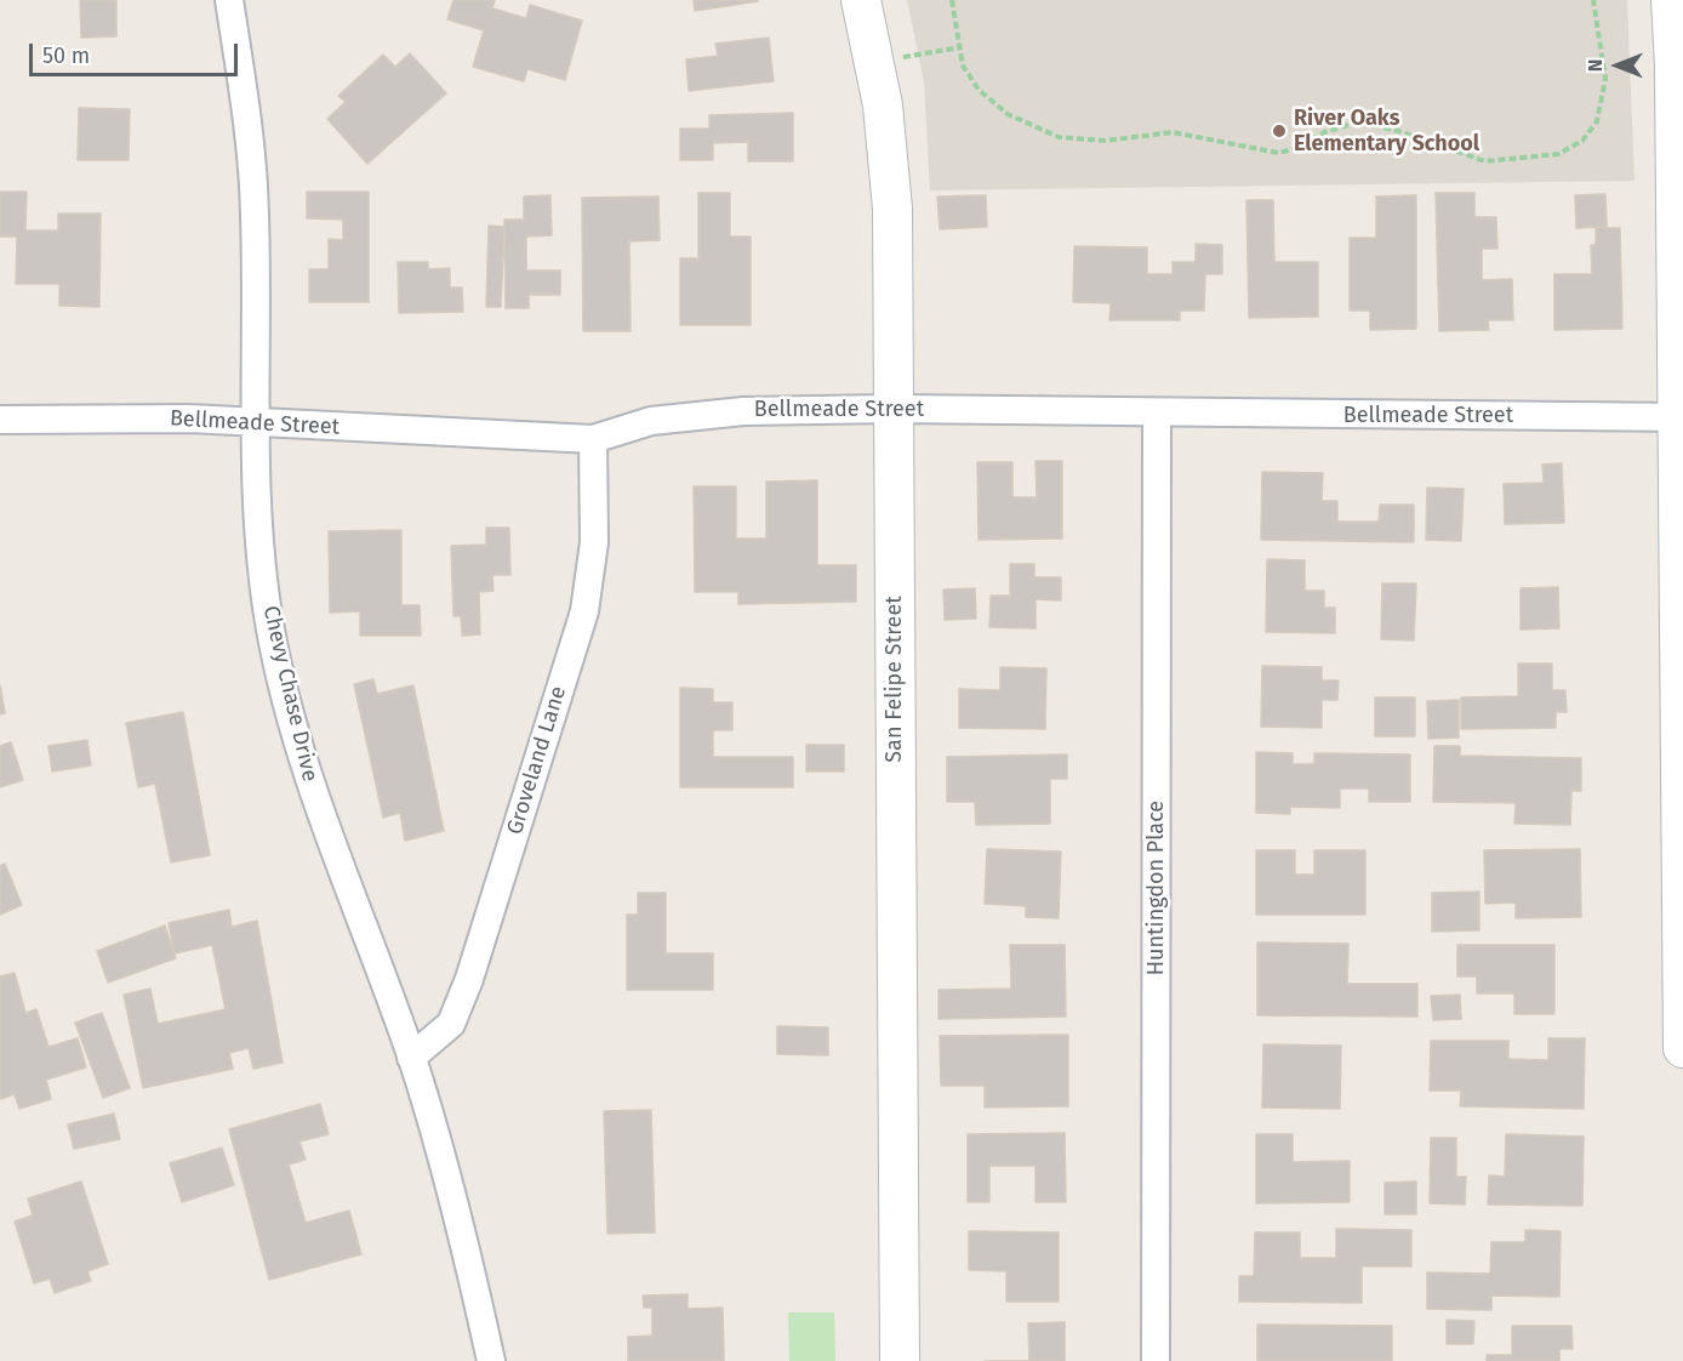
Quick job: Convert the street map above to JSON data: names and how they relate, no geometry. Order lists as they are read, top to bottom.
{
  "streets": {
    "main road": ["San Felipe Street"],
    "street": [
      "Bellmeade Street",
      "Chevy Chase Drive",
      "Groveland Lane",
      "Huntingdon Place"
    ]
  },
  "crossings": [
    ["Bellmeade Street", "San Felipe Street"],
    ["Bellmeade Street", "Chevy Chase Drive"],
    ["Bellmeade Street", "Groveland Lane"],
    ["Bellmeade Street", "Huntingdon Place"],
    ["Chevy Chase Drive", "Groveland Lane"]
  ],
  "places": ["River Oaks Elementary School"],
  "scale_bar": "50 m",
  "north": "left"
}
